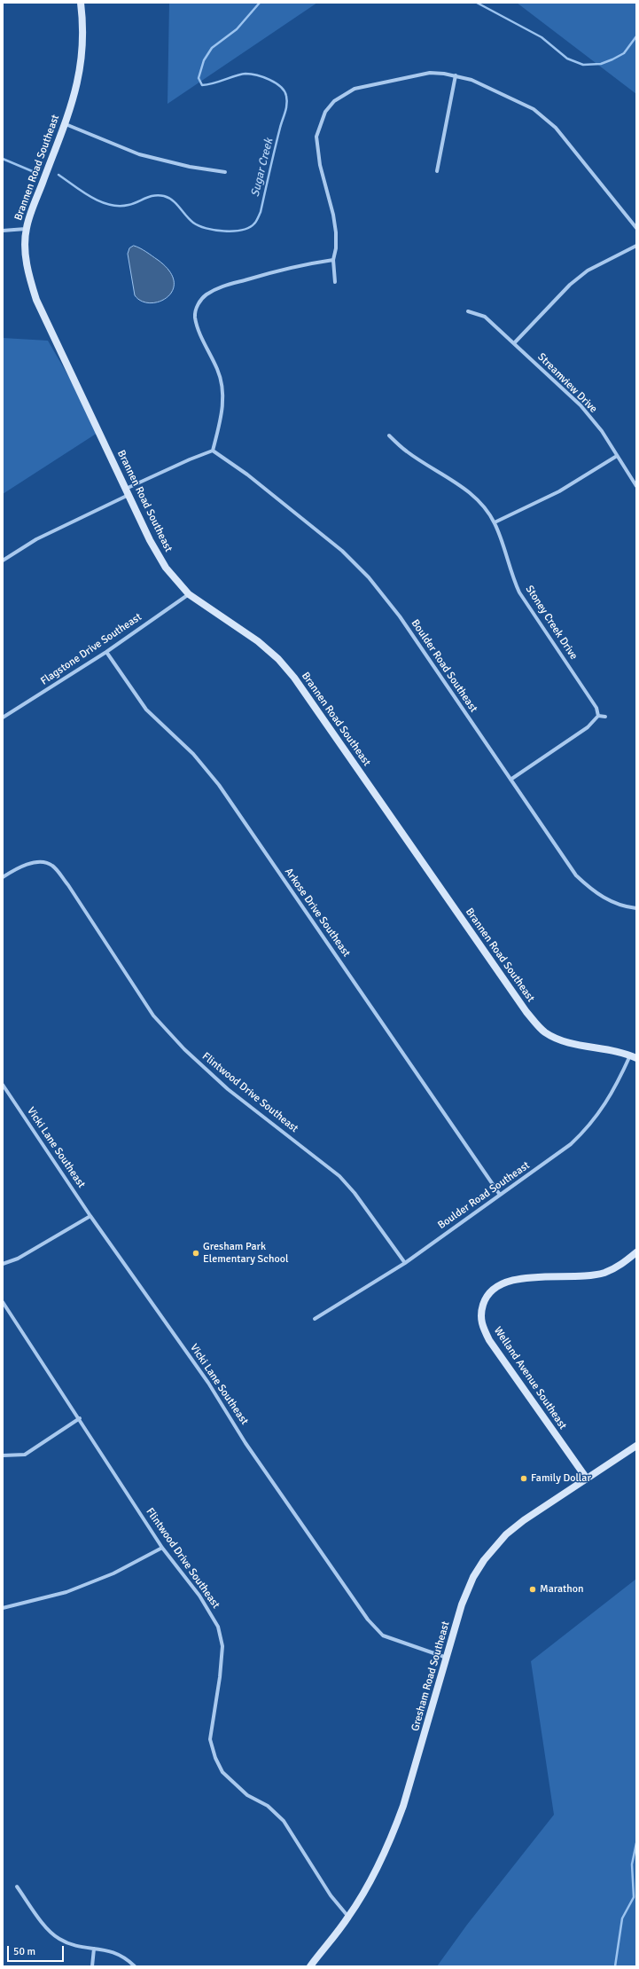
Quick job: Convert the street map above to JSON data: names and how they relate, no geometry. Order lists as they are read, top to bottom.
{
  "streets": {
    "street": [
      "Brannen Road Southeast",
      "Streamview Drive",
      "Stoney Creek Drive",
      "Flagstone Drive Southeast",
      "Boulder Road Southeast",
      "Arkose Drive Southeast",
      "Flintwood Drive Southeast",
      "Vicki Lane Southeast",
      "Welland Avenue Southeast",
      "Gresham Road Southeast"
    ]
  },
  "crossings": [
    ["Brannen Road Southeast", "Flagstone Drive Southeast"],
    ["Brannen Road Southeast", "Boulder Road Southeast"],
    ["Flagstone Drive Southeast", "Arkose Drive Southeast"],
    ["Boulder Road Southeast", "Arkose Drive Southeast"],
    ["Boulder Road Southeast", "Flintwood Drive Southeast"],
    ["Flintwood Drive Southeast", "Gresham Road Southeast"],
    ["Vicki Lane Southeast", "Gresham Road Southeast"],
    ["Welland Avenue Southeast", "Gresham Road Southeast"]
  ],
  "water": ["Sugar Creek"],
  "places": ["Gresham Park Elementary School", "Family Dollar", "Marathon"],
  "scale_bar": "50 m"
}
